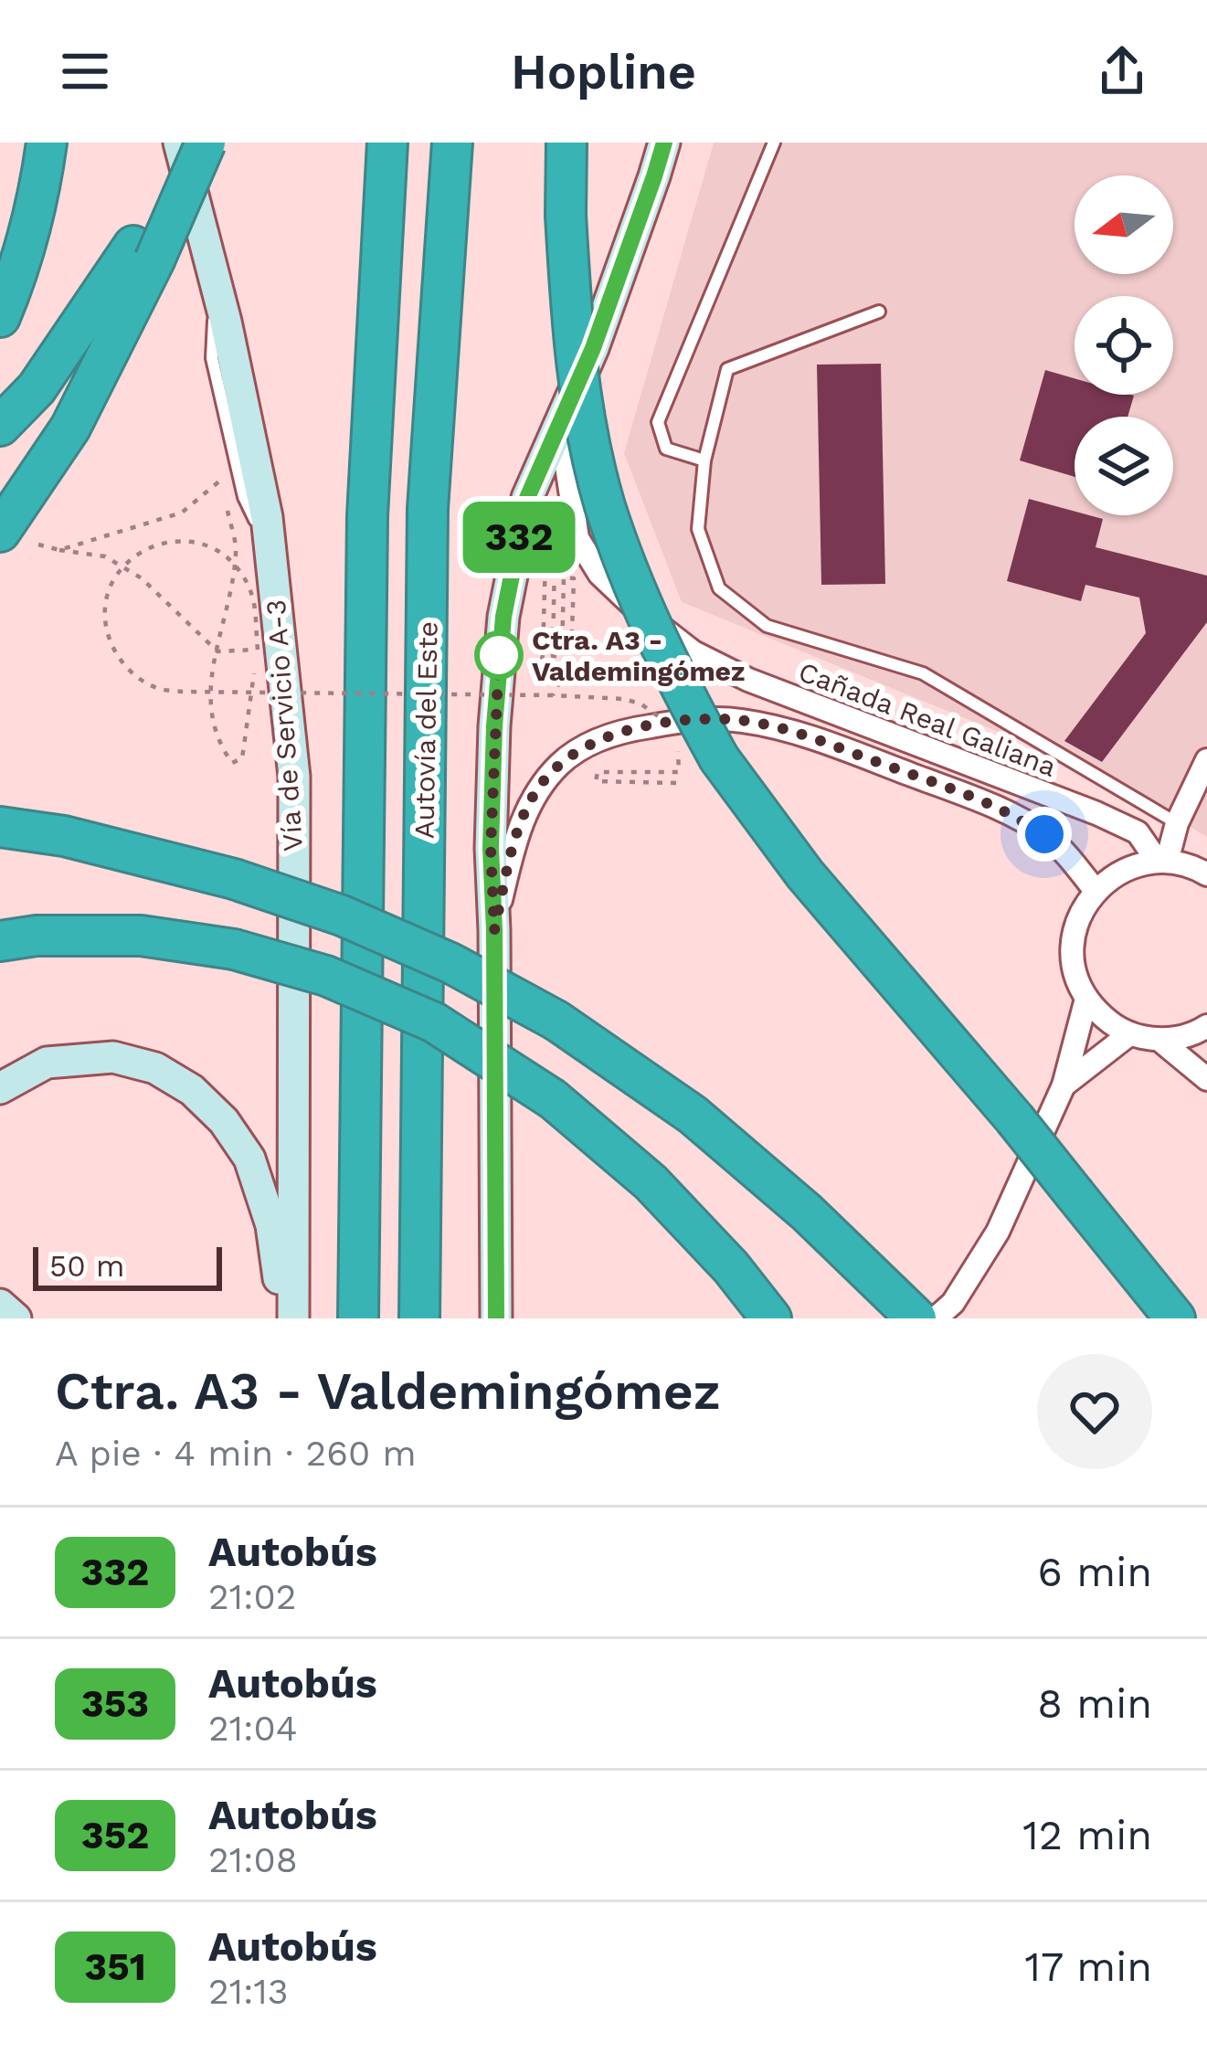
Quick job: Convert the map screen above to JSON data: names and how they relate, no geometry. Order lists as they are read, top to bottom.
{
  "streets": {
    "highway": ["Autovía del Este"],
    "main road": ["Vía de Servicio A-3"],
    "street": ["Cañada Real Galiana"]
  },
  "places": ["Ctra. A3 - Valdemingómez"],
  "lines": ["bus line 332"],
  "scale_bar": "50 m",
  "north": "left",
  "page": {
    "header": "Hopline",
    "on_map": "332",
    "scale": "50 m",
    "heading": ["Ctra. A3 - Valdemingómez", "A pie · 4 min · 260 m"],
    "list": [
      {
        "mark": "332",
        "name": "Autobús",
        "note": "21:02",
        "value": "6 min"
      },
      {
        "mark": "353",
        "name": "Autobús",
        "note": "21:04",
        "value": "8 min"
      },
      {
        "mark": "352",
        "name": "Autobús",
        "note": "21:08",
        "value": "12 min"
      },
      {
        "mark": "351",
        "name": "Autobús",
        "note": "21:13",
        "value": "17 min"
      }
    ]
  }
}
